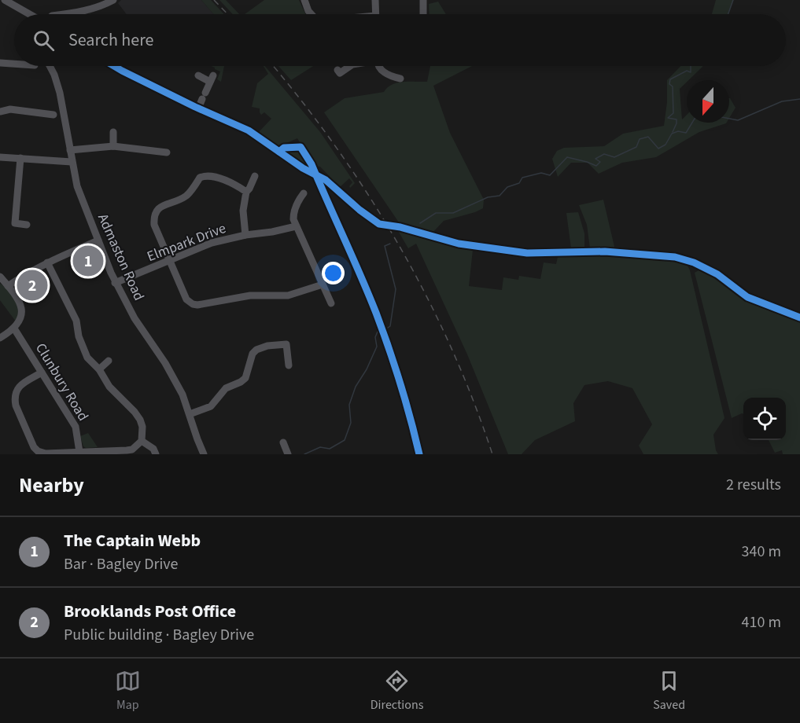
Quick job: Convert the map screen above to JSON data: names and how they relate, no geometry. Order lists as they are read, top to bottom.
{
  "streets": {
    "street": ["Elmpark Drive", "Admaston Road", "Clunbury Road"]
  },
  "crossings": [
    ["Elmpark Drive", "Admaston Road"]
  ],
  "north": "bottom",
  "page": {
    "search": "Search here",
    "pins": ["1", "2"],
    "heading": ["Nearby", "2 results"],
    "list": [
      {
        "mark": "1",
        "name": "The Captain Webb",
        "note": "Bar · Bagley Drive",
        "value": "340 m"
      },
      {
        "mark": "2",
        "name": "Brooklands Post Office",
        "note": "Public building · Bagley Drive",
        "value": "410 m"
      }
    ],
    "nav": ["Map", "Directions", "Saved"]
  }
}
